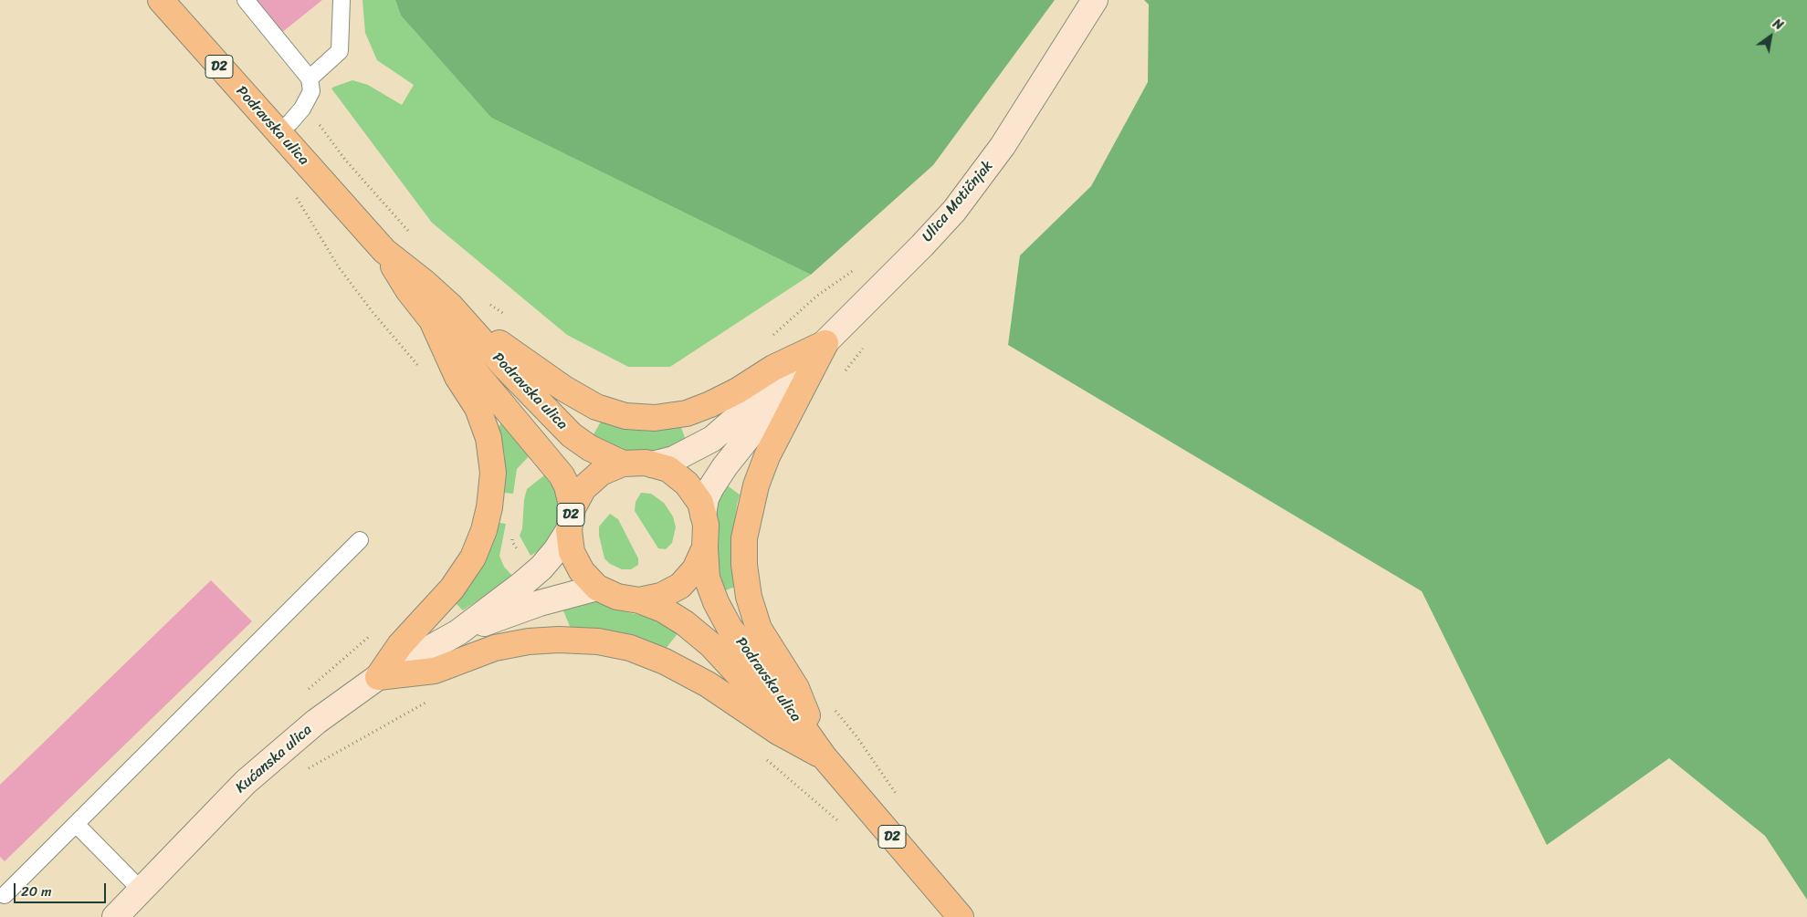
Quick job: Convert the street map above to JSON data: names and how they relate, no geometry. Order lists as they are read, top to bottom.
{
  "streets": {
    "main road": [
      "D2",
      "Podravska ulica",
      "Ulica Motičnjak",
      "Kućanska ulica"
    ]
  },
  "crossings": [
    ["D2", "Podravska ulica"],
    ["D2", "Ulica Motičnjak"],
    ["D2", "Kućanska ulica"],
    ["Podravska ulica", "Ulica Motičnjak"],
    ["Podravska ulica", "Kućanska ulica"],
    ["Ulica Motičnjak", "Kućanska ulica"]
  ],
  "scale_bar": "20 m",
  "north": "top right"
}
